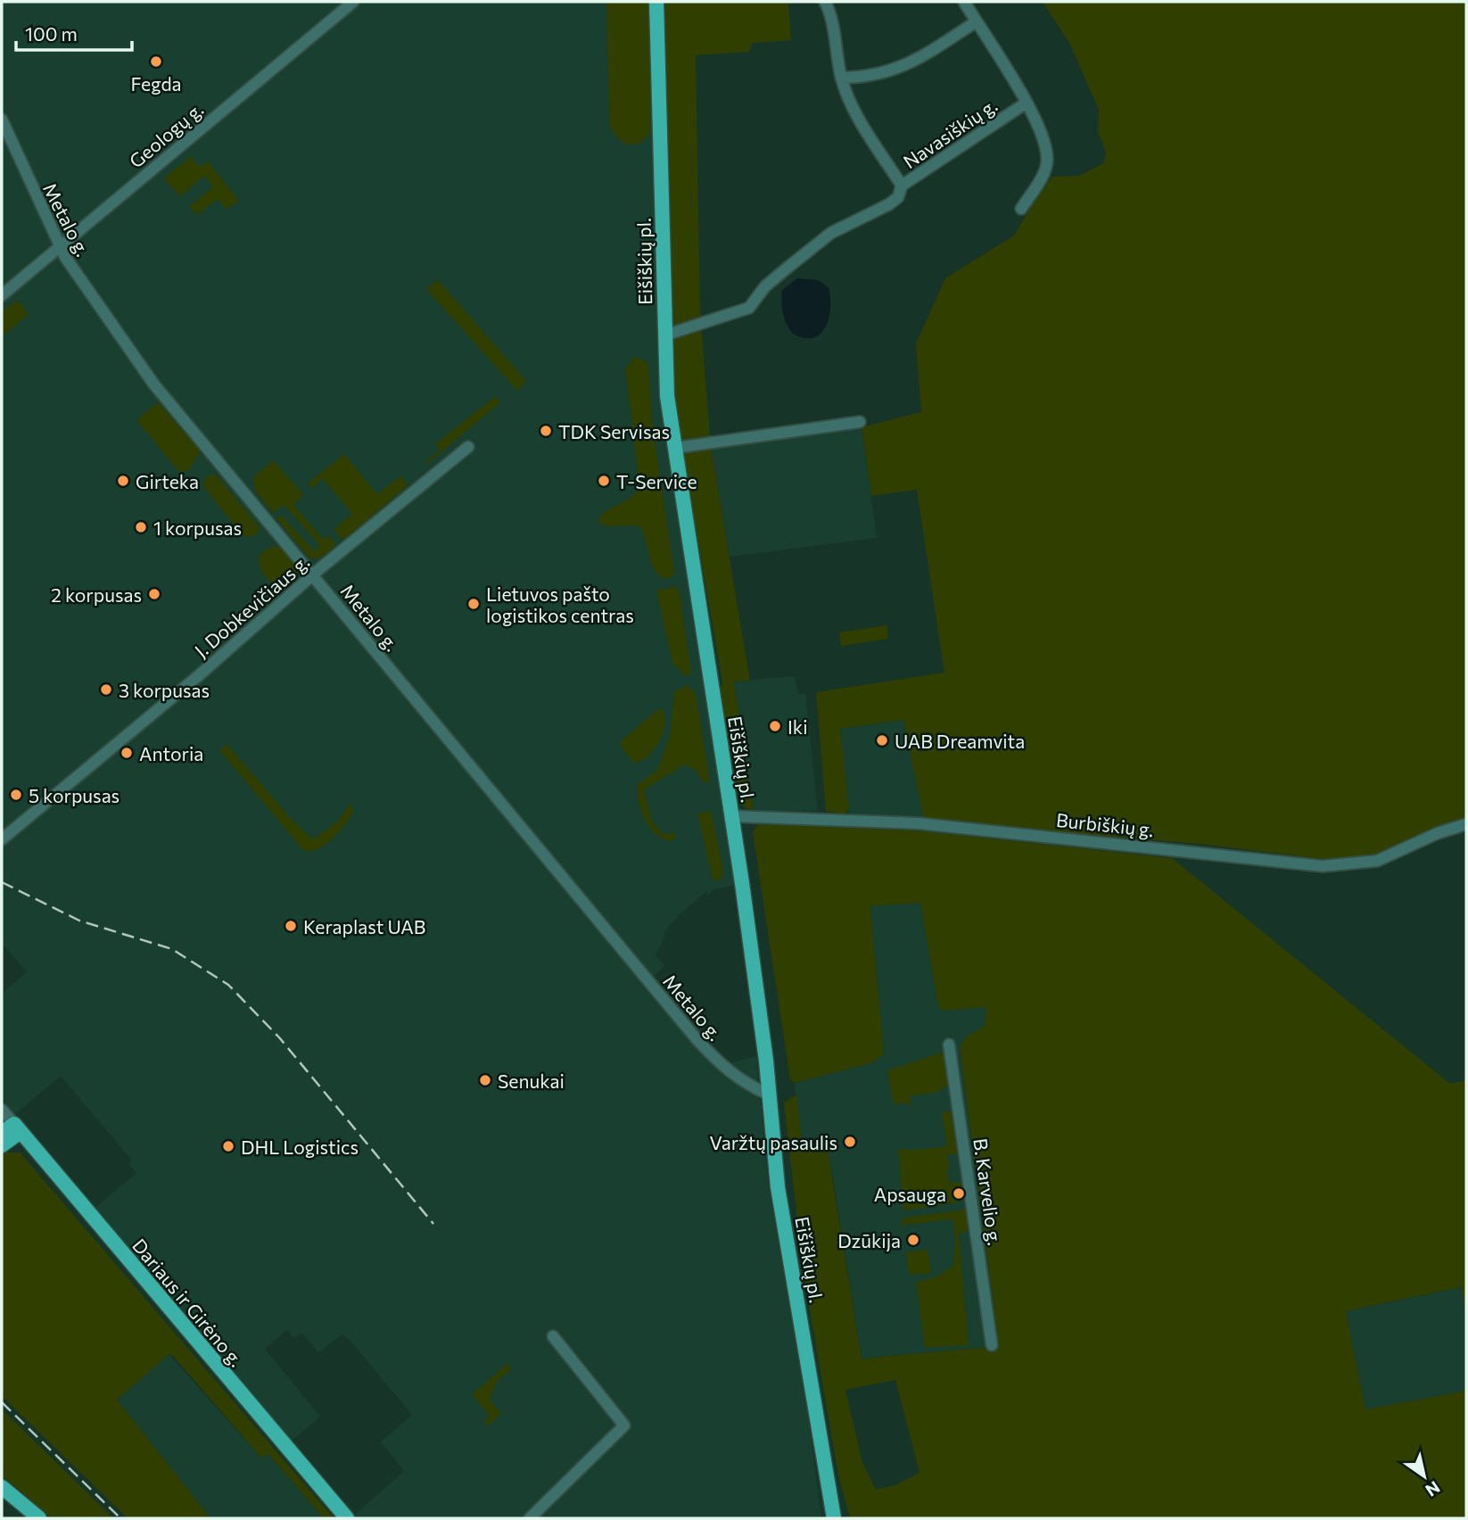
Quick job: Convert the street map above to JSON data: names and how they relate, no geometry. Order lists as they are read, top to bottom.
{
  "streets": {
    "main road": ["Eišiškių pl.", "Dariaus ir Girėno g."],
    "street": [
      "Navasiškių g.",
      "Geologų g.",
      "Metalo g.",
      "J. Dobkevičiaus g.",
      "Burbiškių g.",
      "B. Karvelio g."
    ]
  },
  "crossings": [
    ["Geologų g.", "Metalo g."],
    ["Metalo g.", "Eišiškių pl."],
    ["Metalo g.", "J. Dobkevičiaus g."],
    ["Eišiškių pl.", "Burbiškių g."]
  ],
  "places": [
    "Fegda",
    "TDK Servisas",
    "Girteka",
    "T-Service",
    "1 korpusas",
    "2 korpusas",
    "Lietuvos pašto logistikos centras",
    "3 korpusas",
    "Iki",
    "UAB Dreamvita",
    "Antoria",
    "5 korpusas",
    "Keraplast UAB",
    "Senukai",
    "Varžtų pasaulis",
    "DHL Logistics",
    "Apsauga",
    "Dzūkija"
  ],
  "scale_bar": "100 m",
  "north": "bottom right"
}
